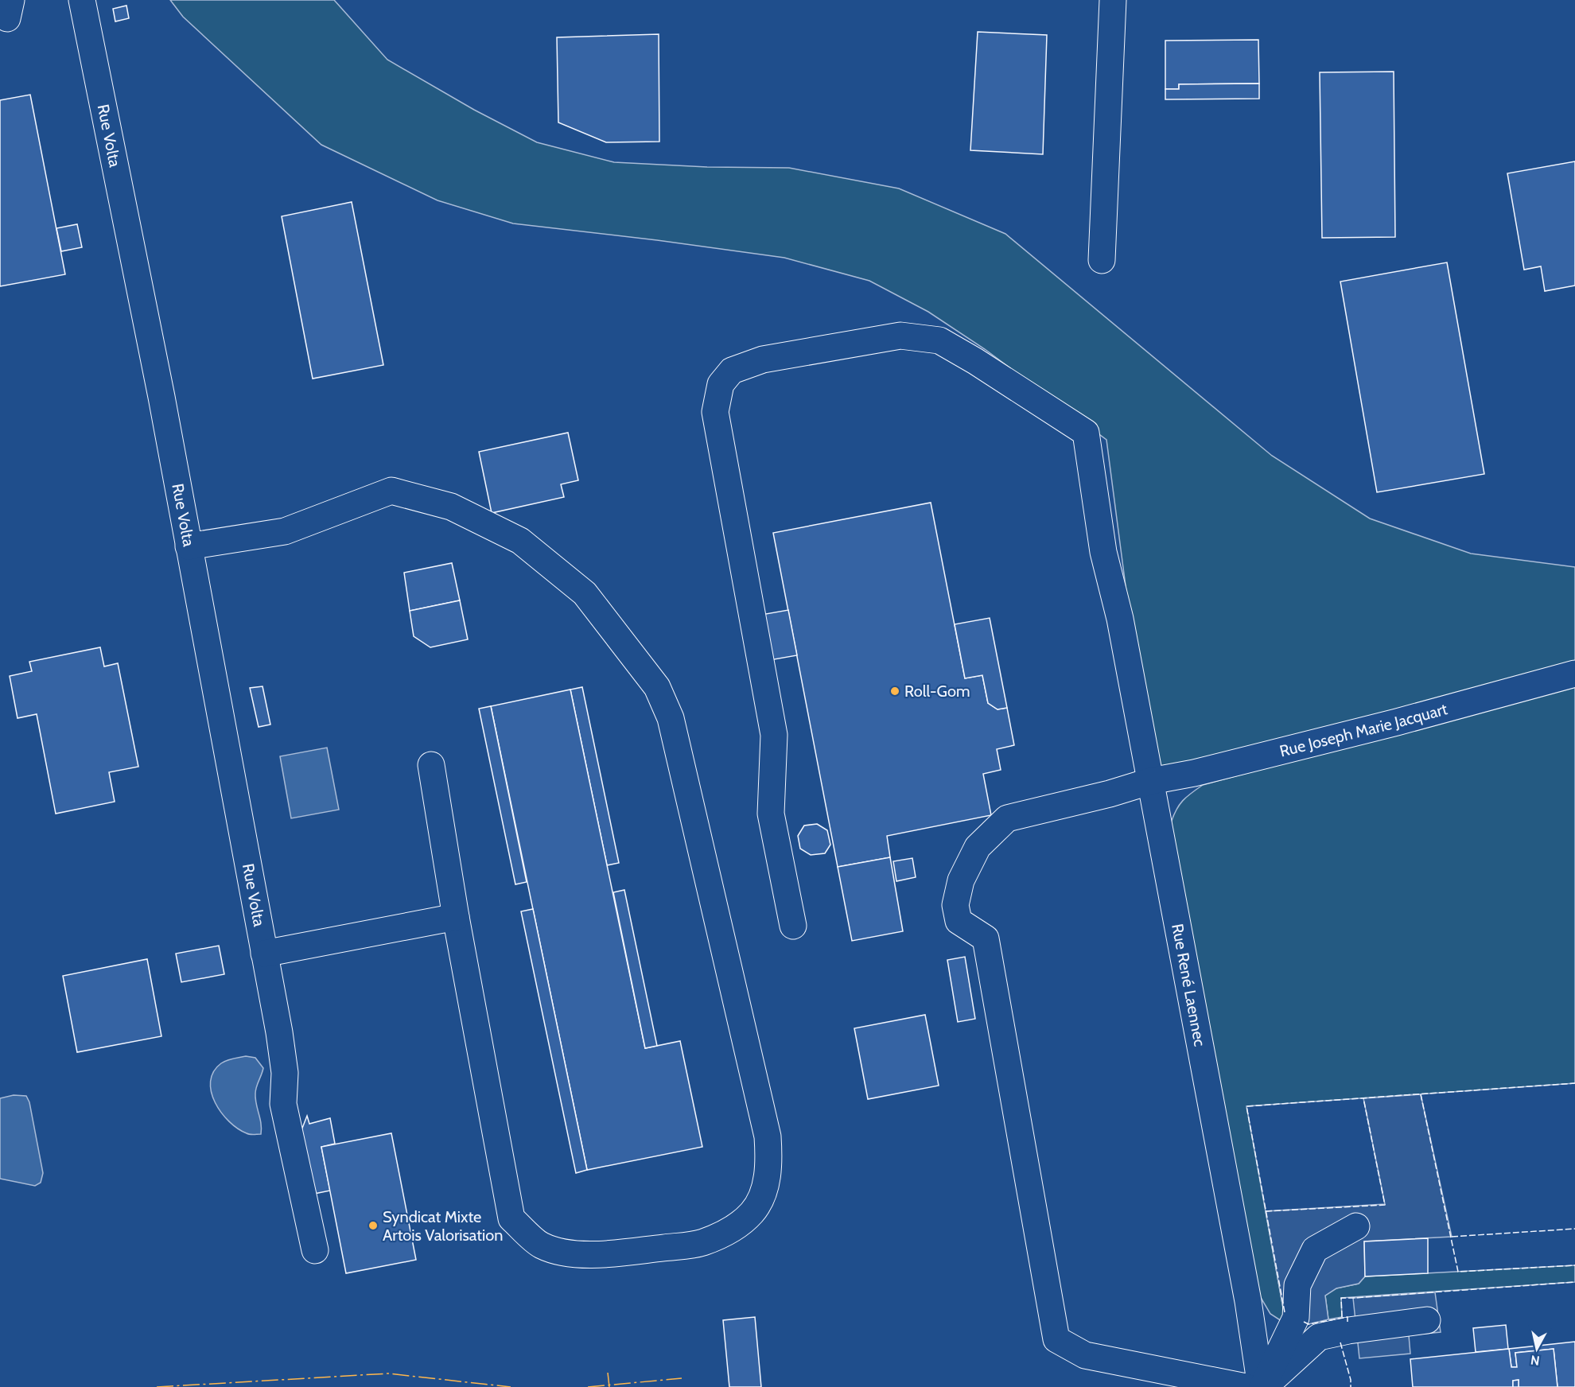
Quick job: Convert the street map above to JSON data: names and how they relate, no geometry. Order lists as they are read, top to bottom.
{
  "streets": {
    "street": ["Rue Volta", "Rue Joseph Marie Jacquart", "Rue René Laennec"]
  },
  "crossings": [
    ["Rue Joseph Marie Jacquart", "Rue René Laennec"]
  ],
  "places": ["Roll-Gom", "Syndicat Mixte Artois Valorisation"],
  "north": "bottom"
}
